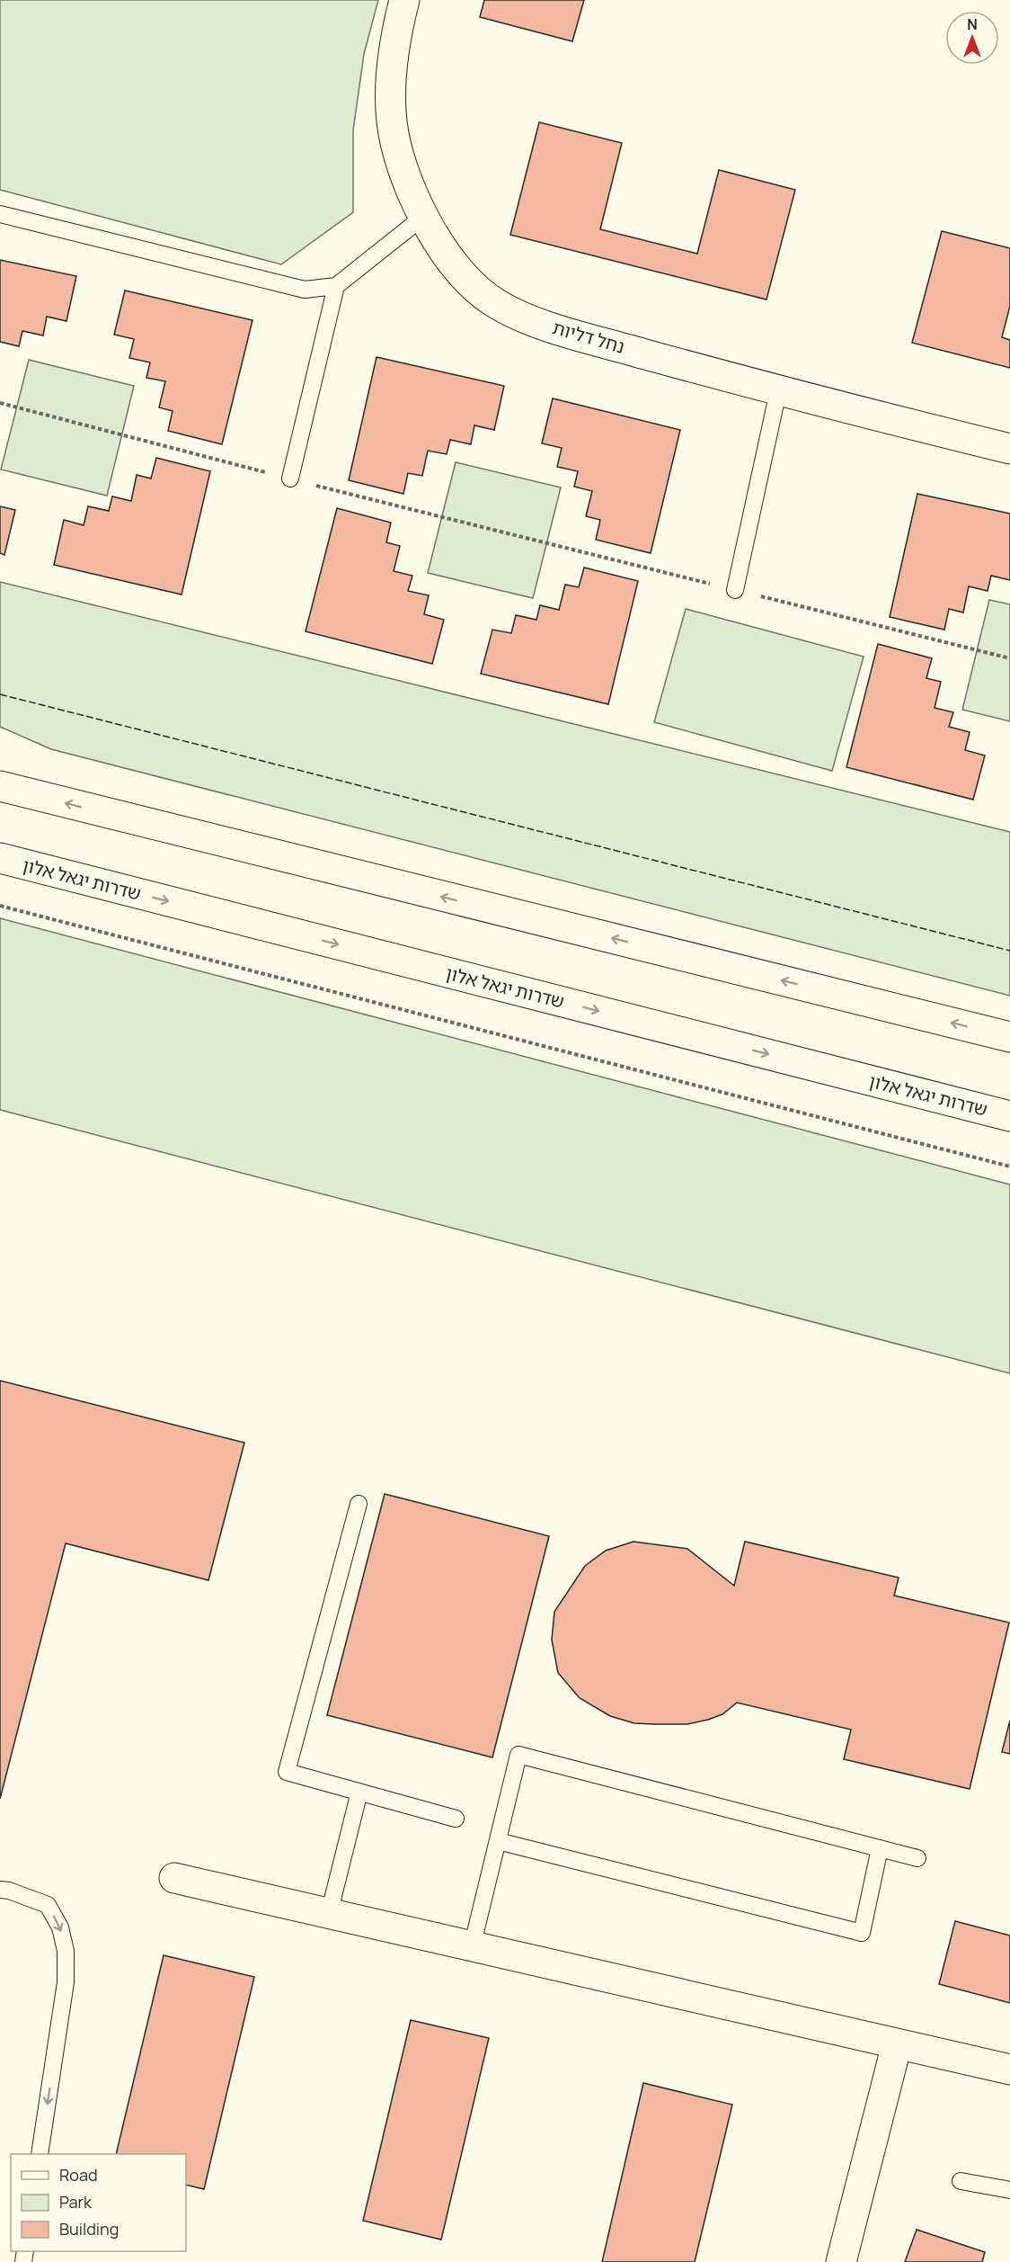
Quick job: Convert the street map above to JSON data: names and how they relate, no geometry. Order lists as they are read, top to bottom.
{
  "streets": {
    "main road": ["נחל דליות", "שדרות יגאל אלון"]
  },
  "legend": ["Road", "Park", "Building"],
  "north": "top"
}
